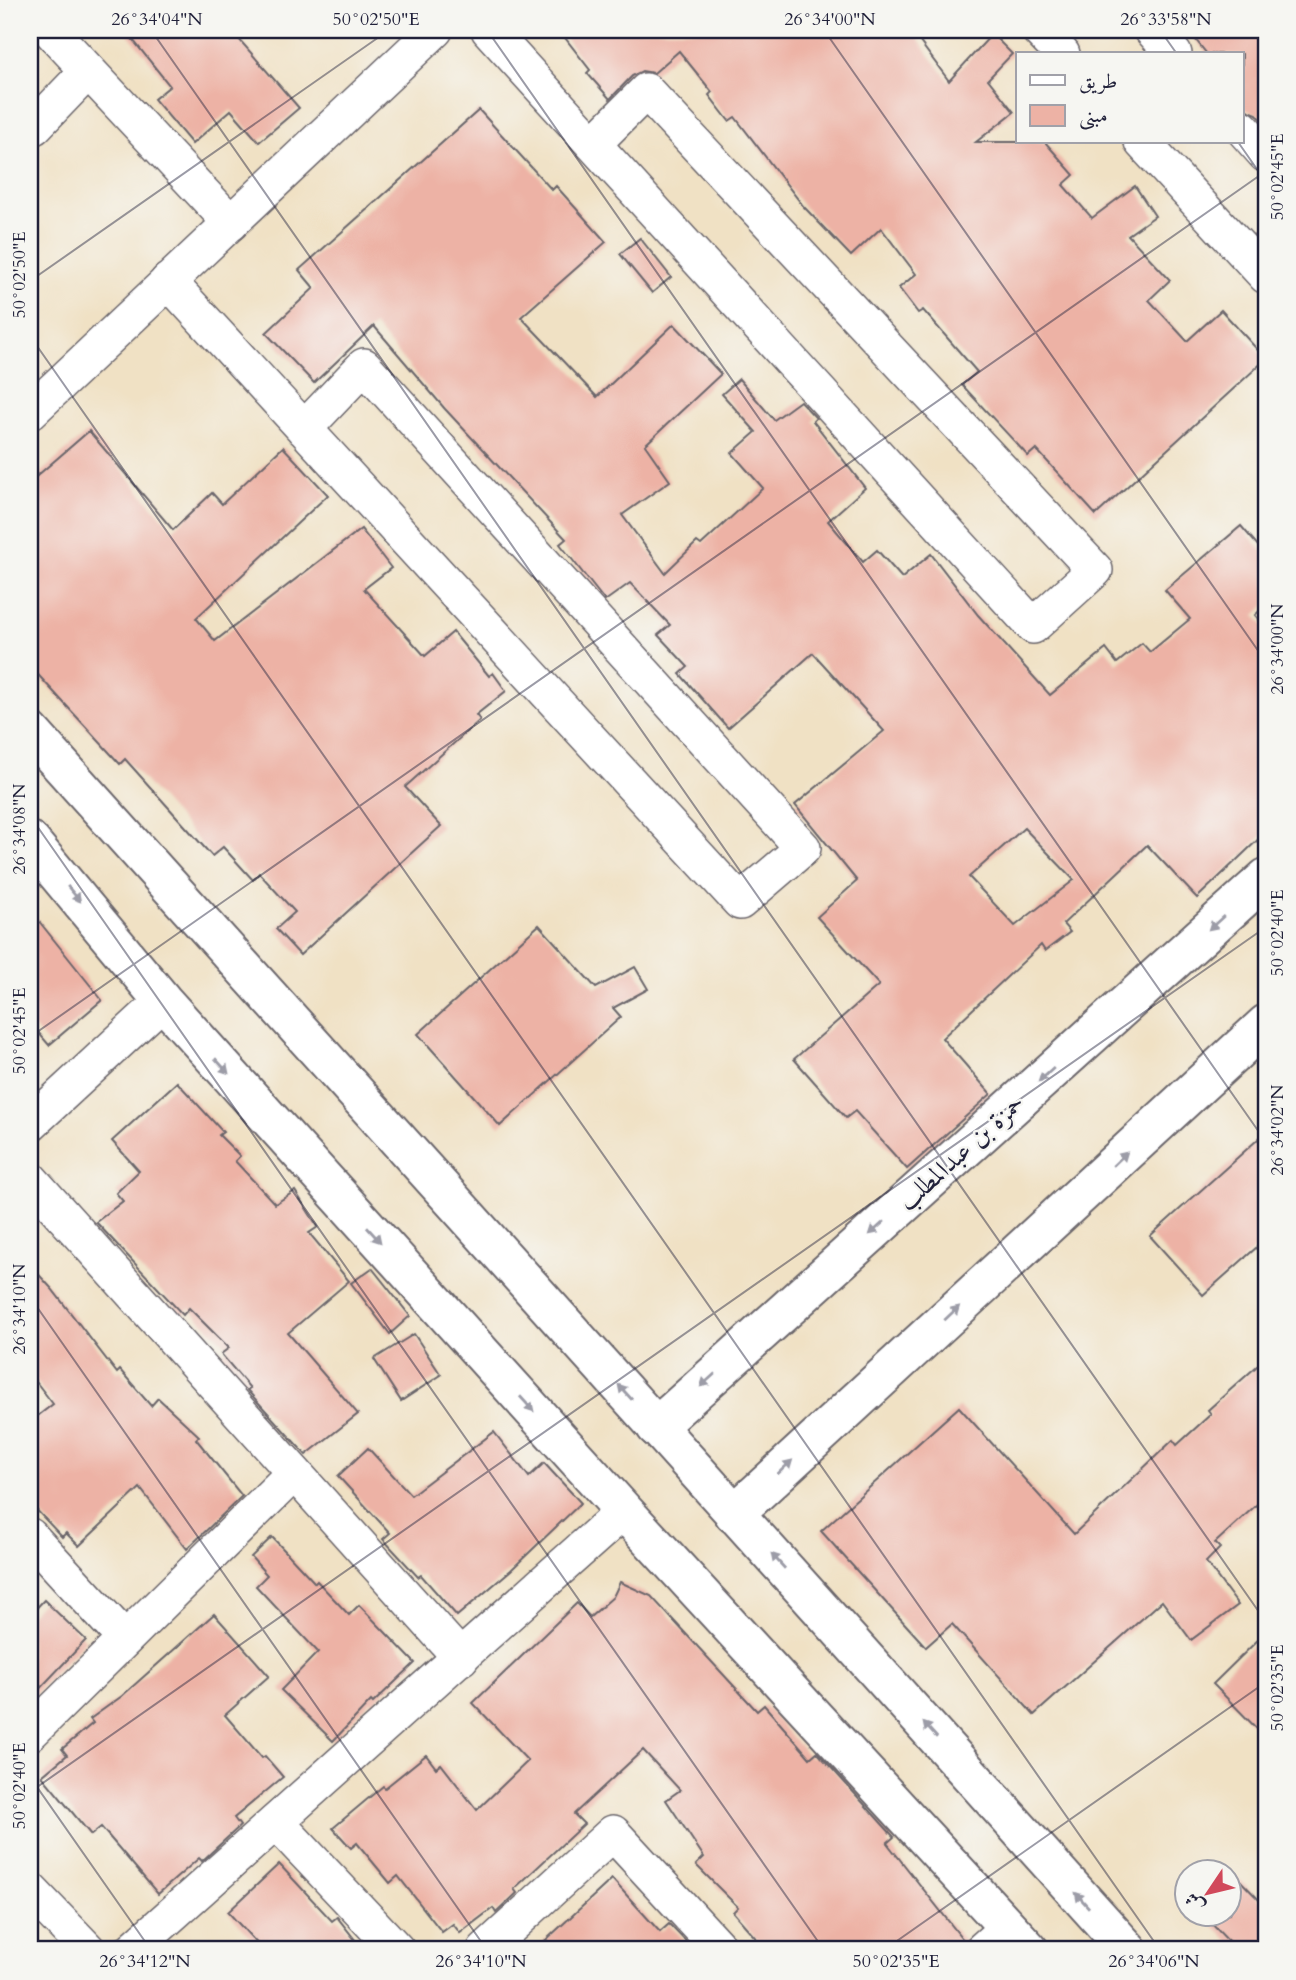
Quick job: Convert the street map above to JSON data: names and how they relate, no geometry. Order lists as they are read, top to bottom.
{
  "streets": {
    "street": ["حمزة بن عبدالمطلب"]
  },
  "legend": ["طريق", "مبنى"],
  "north": "bottom left",
  "coordinates": [
    "26°34'04\"N",
    "50°02'50\"E",
    "26°34'00\"N",
    "26°33'58\"N",
    "50°02'45\"E",
    "26°34'08\"N",
    "50°02'40\"E",
    "26°34'02\"N",
    "26°34'10\"N",
    "50°02'35\"E",
    "26°34'12\"N",
    "26°34'06\"N"
  ]
}
